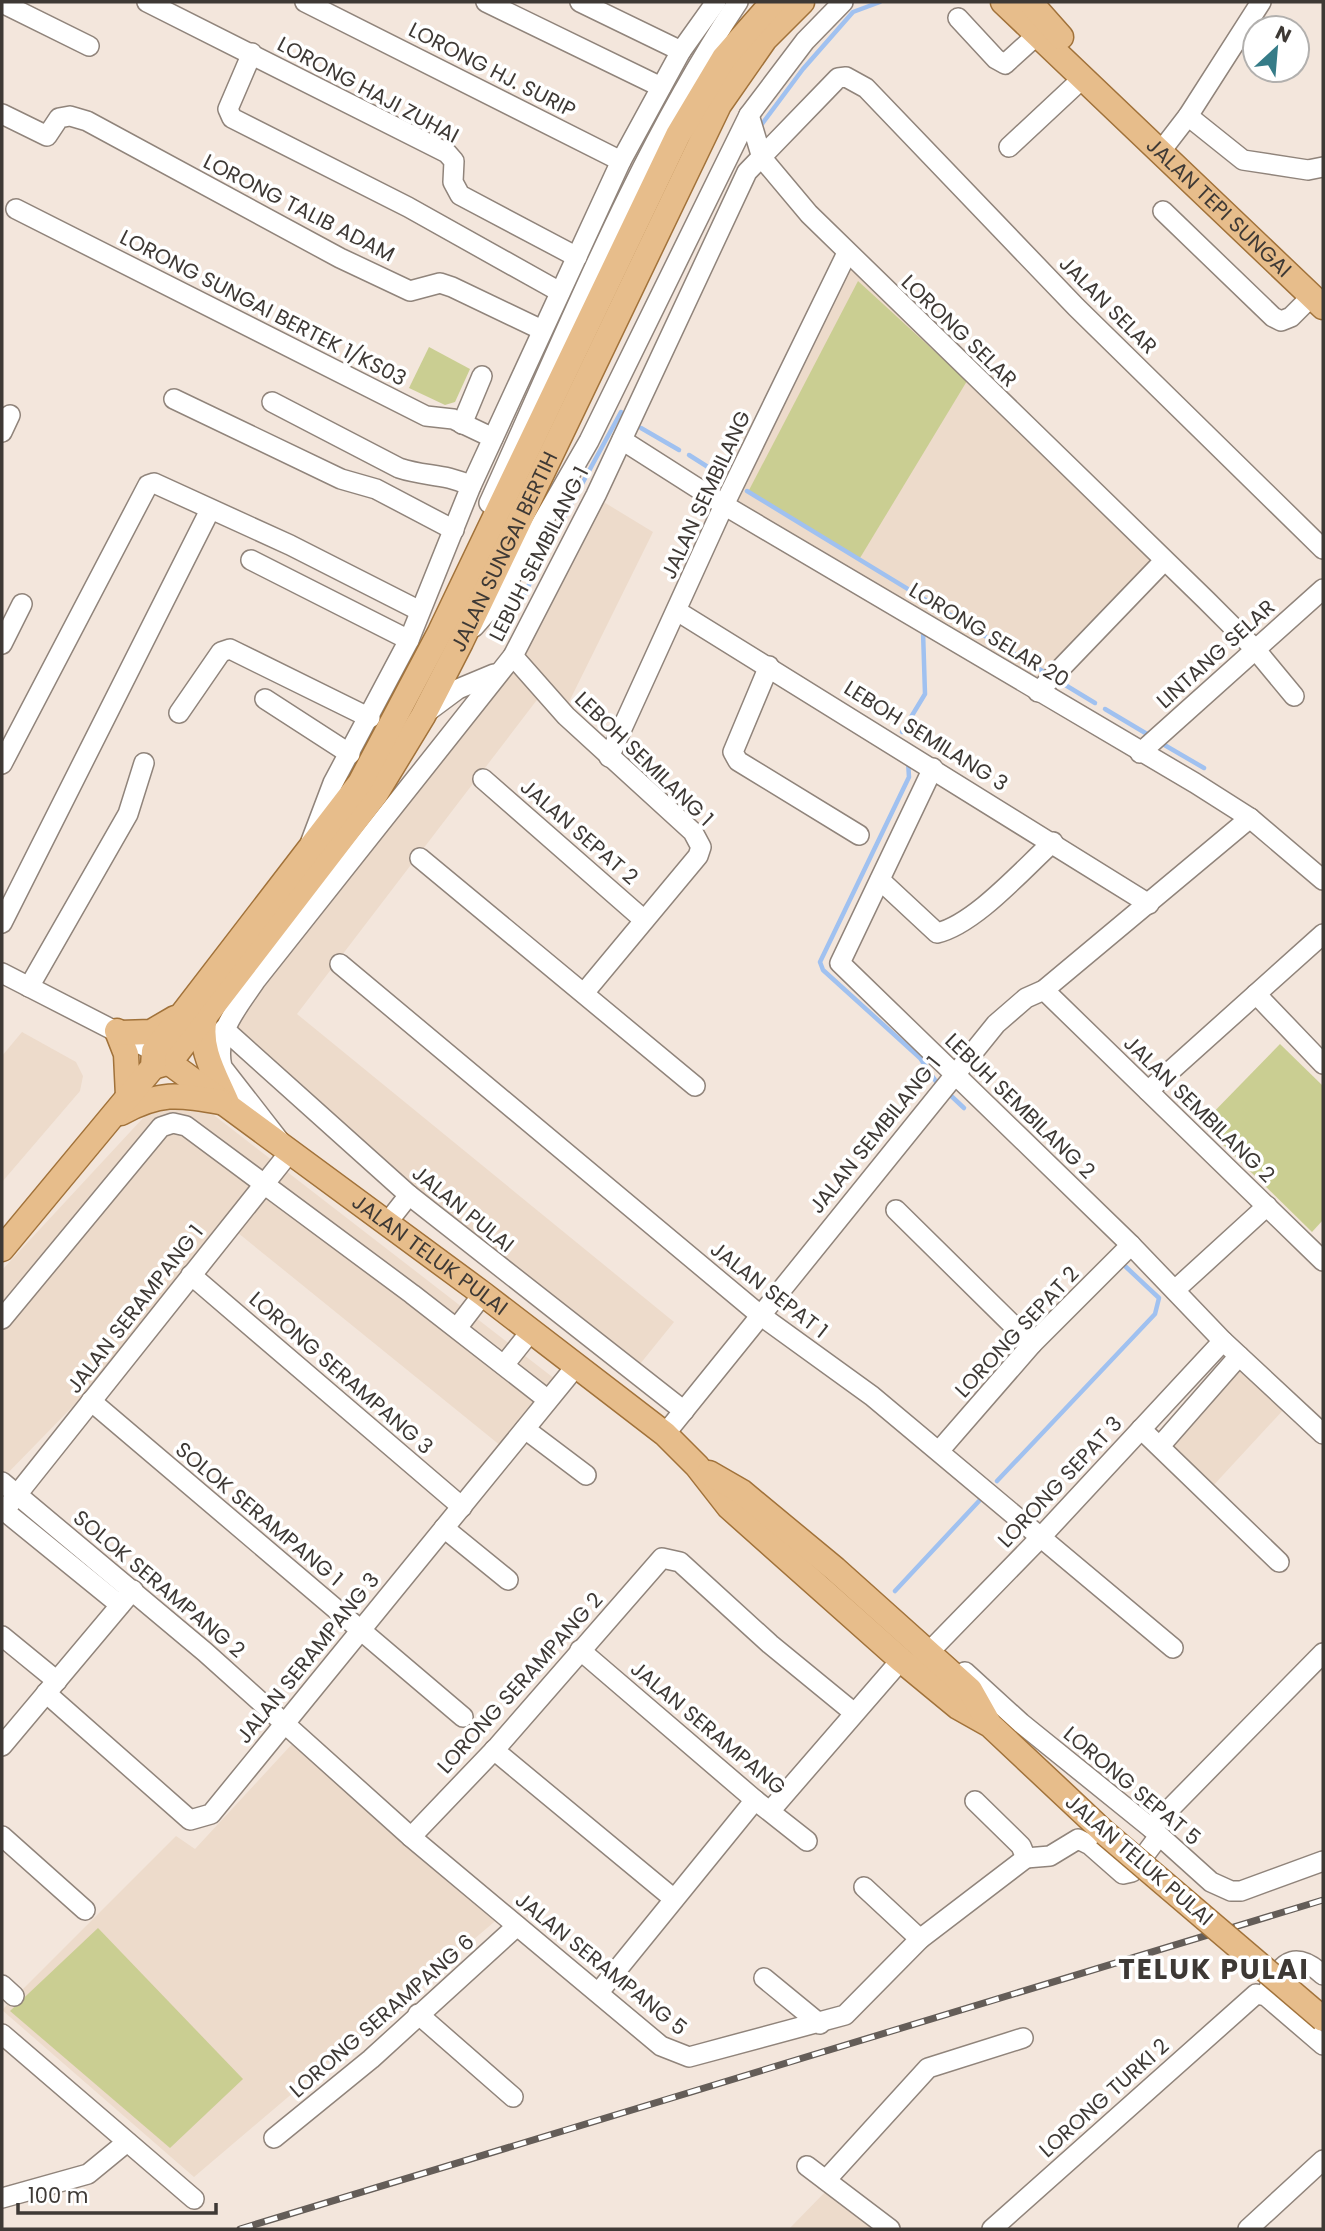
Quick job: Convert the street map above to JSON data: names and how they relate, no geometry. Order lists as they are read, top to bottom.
{
  "streets": {
    "main road": ["JALAN TEPI SUNGAI", "JALAN SUNGAI BERTIH", "JALAN TELUK PULAI"],
    "street": [
      "LORONG HJ. SURIP",
      "LORONG HAJI ZUHAI",
      "LORONG TALIB ADAM",
      "JALAN SELAR",
      "LORONG SUNGAI BERTEK 1/KS03",
      "LORONG SELAR",
      "JALAN SEMBILANG",
      "LEBUH SEMBILANG 1",
      "LORONG SELAR 20",
      "LINTANG SELAR",
      "LEBOH SEMILANG 3",
      "LEBOH SEMILANG 1",
      "JALAN SEPAT 2",
      "LEBUH SEMBILANG 2",
      "JALAN SEMBILANG 2",
      "JALAN SEMBILANG 1",
      "JALAN PULAI",
      "JALAN SEPAT 1",
      "JALAN SERAMPANG 1",
      "LORONG SEPAT 2",
      "LORONG SERAMPANG 3",
      "LORONG SEPAT 3",
      "SOLOK SERAMPANG 1",
      "SOLOK SERAMPANG 2",
      "JALAN SERAMPANG 3",
      "LORONG SERAMPANG 2",
      "JALAN SERAMPANG",
      "LORONG SEPAT 5",
      "JALAN SERAMPANG 5",
      "LORONG SERAMPANG 6",
      "LORONG TURKI 2"
    ]
  },
  "crossings": [
    ["JALAN SELAR", "LEBUH SEMBILANG 1"],
    ["LORONG SELAR", "JALAN SEMBILANG"],
    ["LORONG SELAR", "LEBUH SEMBILANG 1"],
    ["LORONG SELAR", "LINTANG SELAR"],
    ["JALAN SEMBILANG", "LORONG SELAR 20"],
    ["JALAN SEMBILANG", "LEBOH SEMILANG 3"],
    ["JALAN SEMBILANG", "LEBOH SEMILANG 1"],
    ["JALAN SUNGAI BERTIH", "LEBUH SEMBILANG 1"],
    ["JALAN SUNGAI BERTIH", "JALAN PULAI"],
    ["JALAN SUNGAI BERTIH", "JALAN TELUK PULAI"],
    ["LEBUH SEMBILANG 1", "LORONG SELAR 20"],
    ["LEBUH SEMBILANG 1", "LEBOH SEMILANG 1"],
    ["LEBUH SEMBILANG 1", "JALAN PULAI"],
    ["LEBUH SEMBILANG 1", "JALAN TELUK PULAI"],
    ["LEBUH SEMBILANG 1", "JALAN SERAMPANG 1"],
    ["LORONG SELAR 20", "LINTANG SELAR"],
    ["LORONG SELAR 20", "JALAN SEMBILANG 1"],
    ["LEBOH SEMILANG 3", "LEBUH SEMBILANG 2"],
    ["LEBOH SEMILANG 3", "JALAN SEMBILANG 1"],
    ["LEBOH SEMILANG 1", "JALAN SEPAT 2"],
    ["LEBUH SEMBILANG 2", "JALAN SEMBILANG 1"],
    ["LEBUH SEMBILANG 2", "LORONG SEPAT 2"],
    ["LEBUH SEMBILANG 2", "LORONG SEPAT 3"],
    ["JALAN SEMBILANG 2", "JALAN SEMBILANG 1"],
    ["JALAN SEMBILANG 1", "JALAN PULAI"],
    ["JALAN SEMBILANG 1", "JALAN TELUK PULAI"],
    ["JALAN SEMBILANG 1", "JALAN SEPAT 1"],
    ["JALAN TELUK PULAI", "JALAN SERAMPANG 1"],
    ["JALAN TELUK PULAI", "LORONG SEPAT 3"],
    ["JALAN TELUK PULAI", "JALAN SERAMPANG 3"],
    ["JALAN TELUK PULAI", "LORONG SEPAT 5"],
    ["JALAN SEPAT 1", "LORONG SEPAT 2"],
    ["JALAN SEPAT 1", "LORONG SEPAT 3"],
    ["JALAN SERAMPANG 1", "LORONG SERAMPANG 3"],
    ["JALAN SERAMPANG 1", "SOLOK SERAMPANG 1"],
    ["JALAN SERAMPANG 1", "SOLOK SERAMPANG 2"],
    ["LORONG SERAMPANG 3", "JALAN SERAMPANG 3"],
    ["LORONG SEPAT 3", "LORONG SEPAT 5"],
    ["SOLOK SERAMPANG 1", "JALAN SERAMPANG 3"],
    ["SOLOK SERAMPANG 2", "JALAN SERAMPANG 3"],
    ["SOLOK SERAMPANG 2", "JALAN SERAMPANG 5"],
    ["JALAN SERAMPANG 3", "JALAN SERAMPANG 5"],
    ["LORONG SERAMPANG 2", "JALAN SERAMPANG"],
    ["LORONG SERAMPANG 2", "JALAN SERAMPANG 5"],
    ["JALAN SERAMPANG 5", "LORONG SERAMPANG 6"]
  ],
  "districts": ["TELUK PULAI"],
  "scale_bar": "100 m",
  "north": "top right"
}
